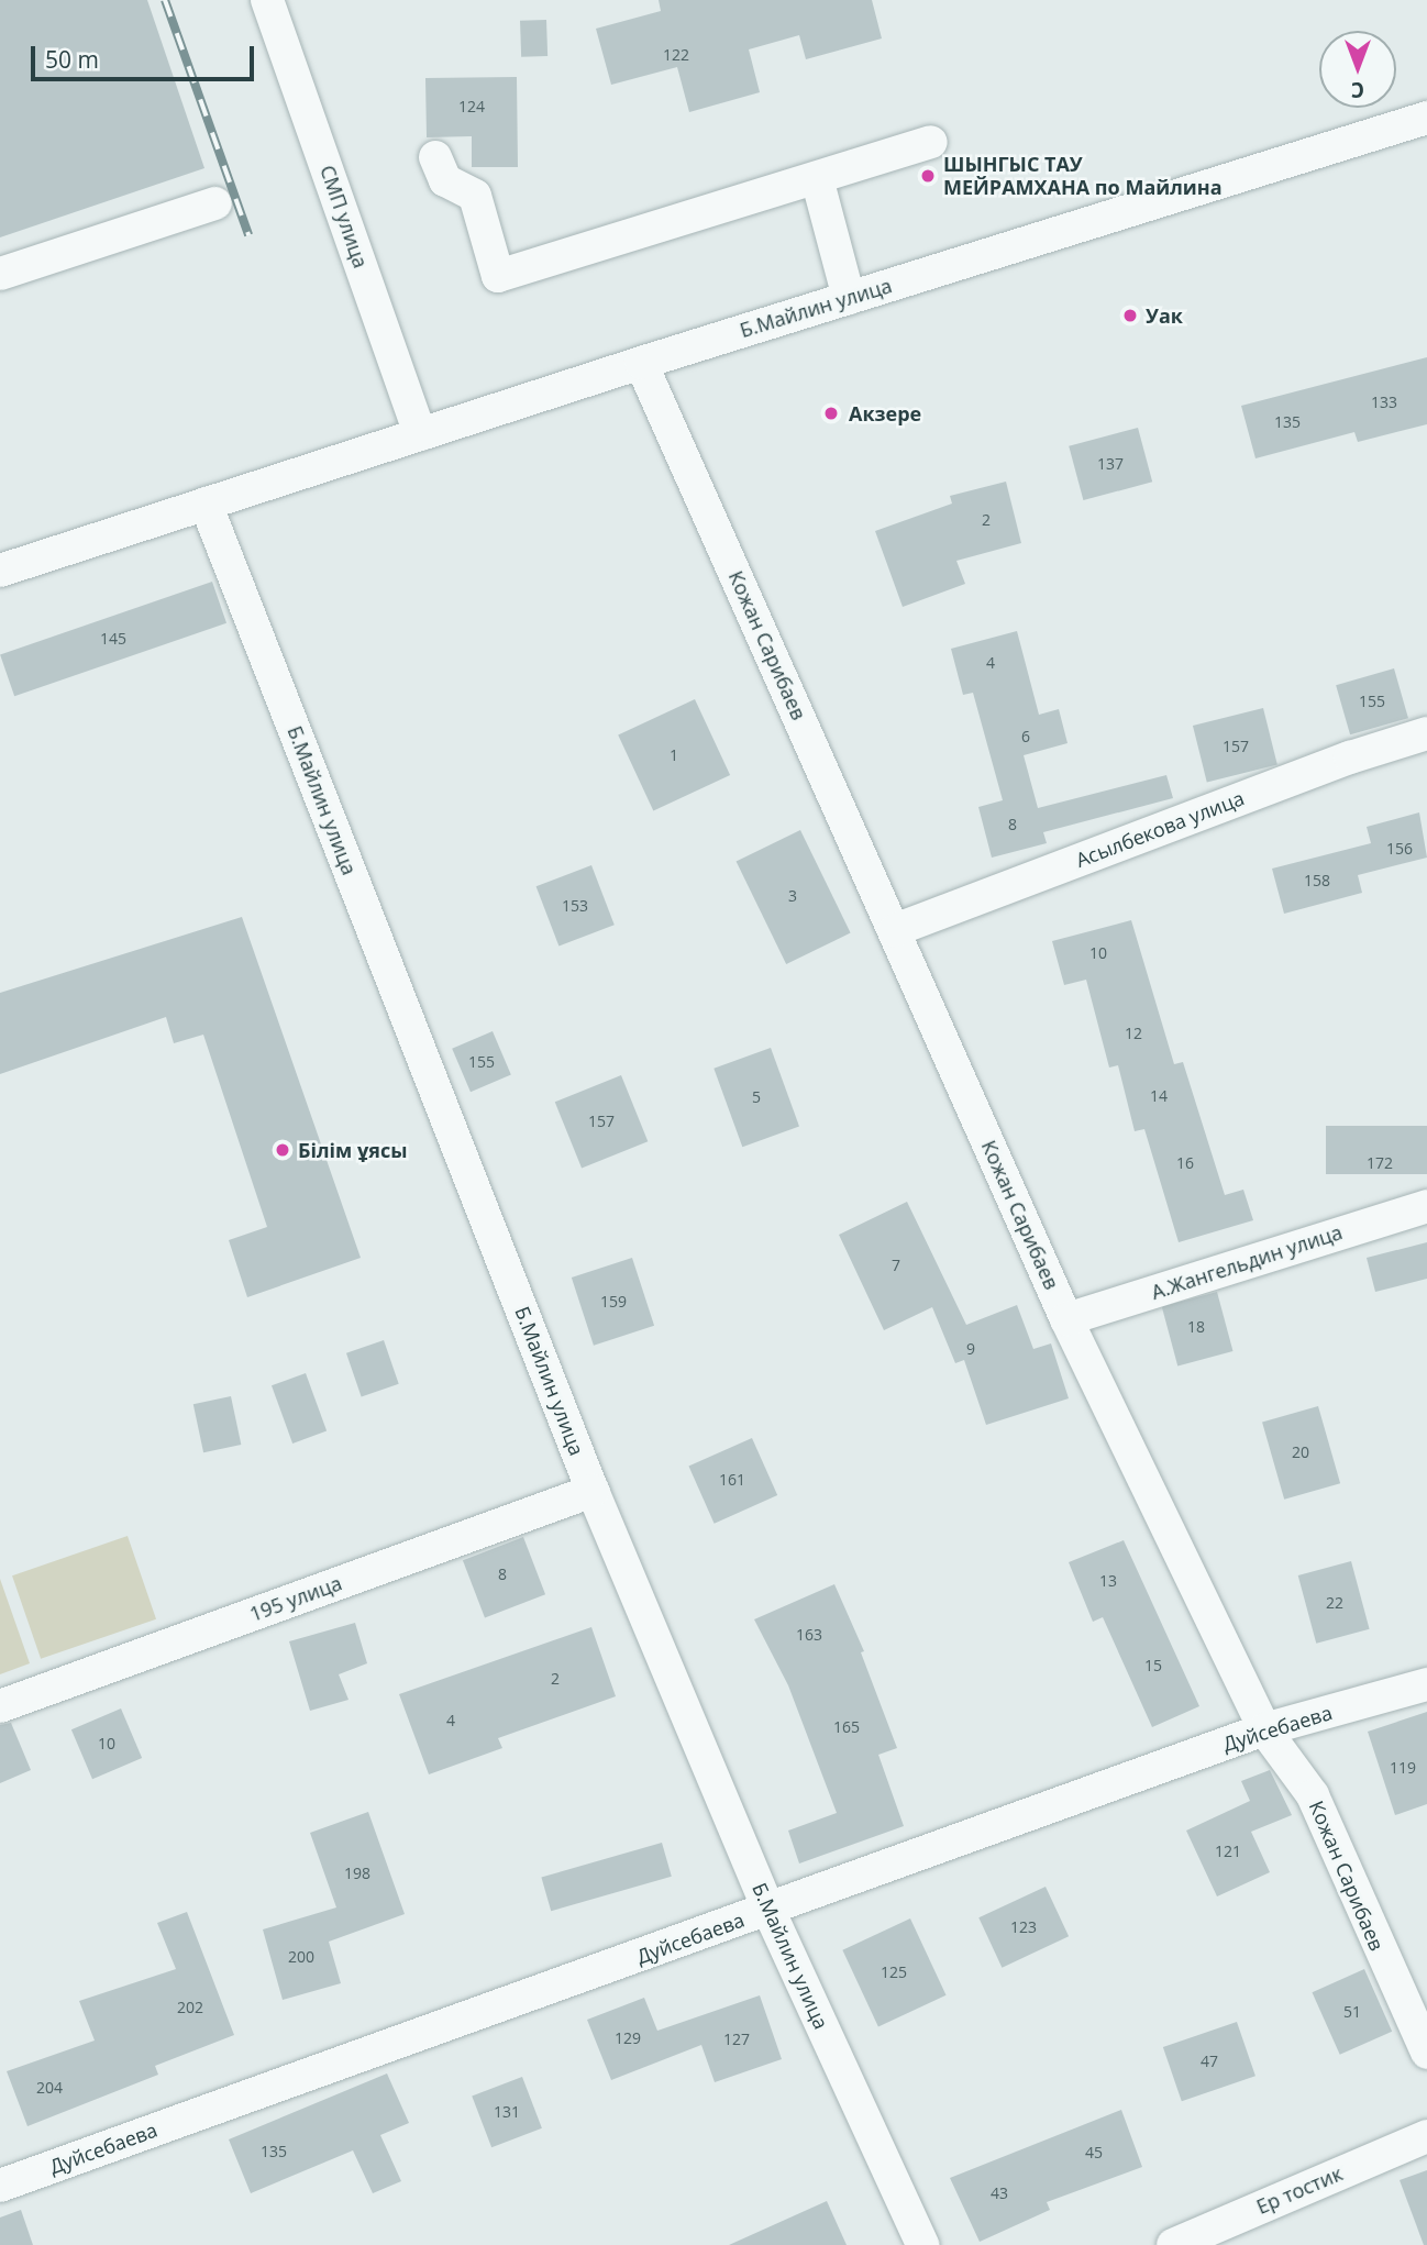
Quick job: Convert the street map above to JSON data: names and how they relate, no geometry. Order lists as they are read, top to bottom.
{
  "streets": {
    "street": [
      "СМП улица",
      "Б.Майлин улица",
      "Кожан Сарибаев",
      "Асылбекова улица",
      "А.Жангельдин улица",
      "195 улица",
      "Дуйсебаева",
      "Ер тостик"
    ]
  },
  "crossings": [
    ["СМП улица", "Б.Майлин улица"],
    ["Б.Майлин улица", "Кожан Сарибаев"],
    ["Б.Майлин улица", "195 улица"],
    ["Б.Майлин улица", "Дуйсебаева"],
    ["Кожан Сарибаев", "Асылбекова улица"],
    ["Кожан Сарибаев", "А.Жангельдин улица"],
    ["Кожан Сарибаев", "Дуйсебаева"]
  ],
  "places": [
    "ШЫНГЫС ТАУ МЕЙРАМХАНА по Майлина",
    "Уак",
    "Акзере",
    "Білім ұясы"
  ],
  "house_numbers": [
    "122",
    "124",
    "133",
    "135",
    "137",
    "2",
    "145",
    "4",
    "155",
    "6",
    "157",
    "1",
    "8",
    "156",
    "158",
    "3",
    "153",
    "10",
    "12",
    "155",
    "14",
    "5",
    "157",
    "16",
    "172",
    "7",
    "159",
    "18",
    "9",
    "20",
    "161",
    "8",
    "13",
    "22",
    "163",
    "15",
    "2",
    "4",
    "165",
    "10",
    "119",
    "121",
    "198",
    "123",
    "200",
    "125",
    "202",
    "51",
    "129",
    "127",
    "47",
    "204",
    "131",
    "135",
    "45",
    "43"
  ],
  "scale_bar": "50 m",
  "north": "bottom"
}
